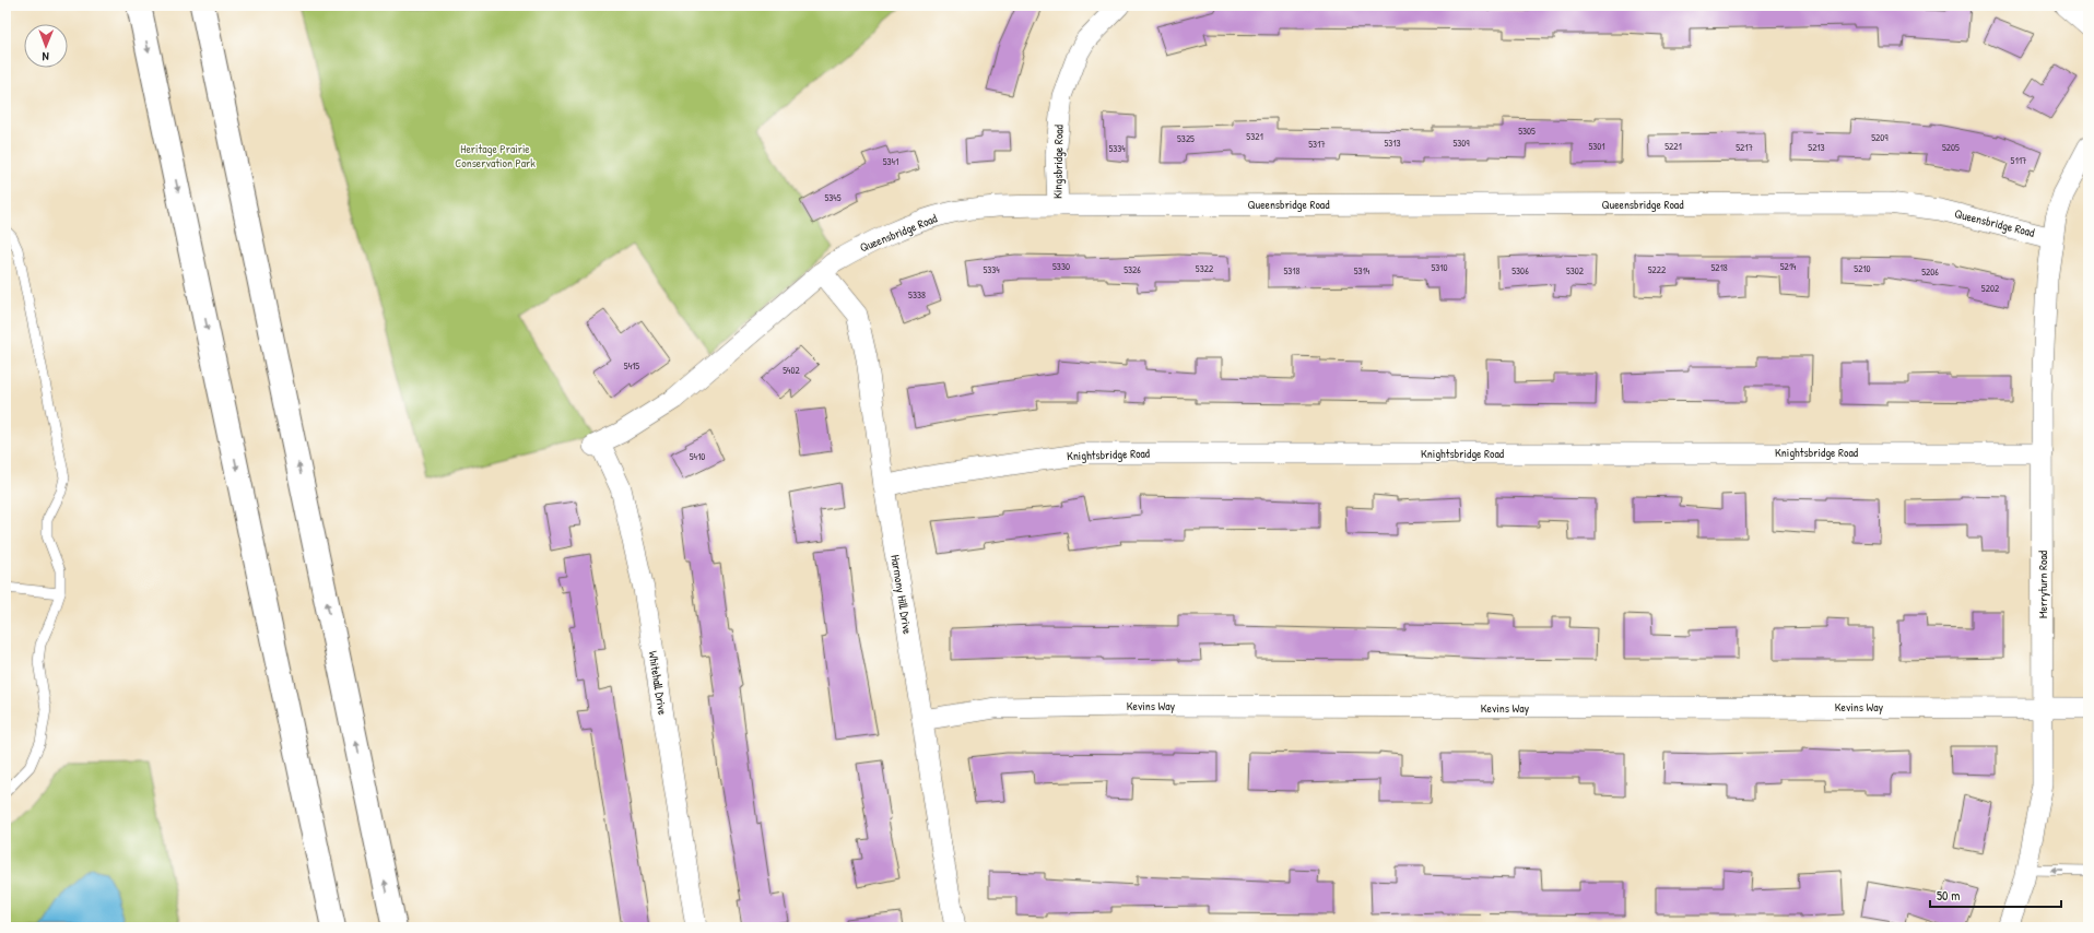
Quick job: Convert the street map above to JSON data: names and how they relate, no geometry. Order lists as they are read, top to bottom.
{
  "streets": {
    "street": [
      "Kingsbridge Road",
      "Queensbridge Road",
      "Knightsbridge Road",
      "Merryturn Road",
      "Harmony Hill Drive",
      "Whitehall Drive",
      "Kevins Way"
    ]
  },
  "crossings": [
    ["Kingsbridge Road", "Queensbridge Road"],
    ["Queensbridge Road", "Merryturn Road"],
    ["Queensbridge Road", "Harmony Hill Drive"],
    ["Queensbridge Road", "Whitehall Drive"],
    ["Knightsbridge Road", "Merryturn Road"],
    ["Knightsbridge Road", "Harmony Hill Drive"],
    ["Merryturn Road", "Kevins Way"],
    ["Harmony Hill Drive", "Kevins Way"]
  ],
  "parks": ["Heritage Prairie Conservation Park"],
  "house_numbers": [
    "5305",
    "5321",
    "5209",
    "5325",
    "5313",
    "5309",
    "5317",
    "5301",
    "5221",
    "5217",
    "5213",
    "5205",
    "5334",
    "5117",
    "5341",
    "5345",
    "5330",
    "5214",
    "5310",
    "5218",
    "5322",
    "5210",
    "5334",
    "5326",
    "5222",
    "5318",
    "5314",
    "5306",
    "5302",
    "5206",
    "5202",
    "5338",
    "5415",
    "5402",
    "5410"
  ],
  "scale_bar": "50 m",
  "north": "bottom"
}
